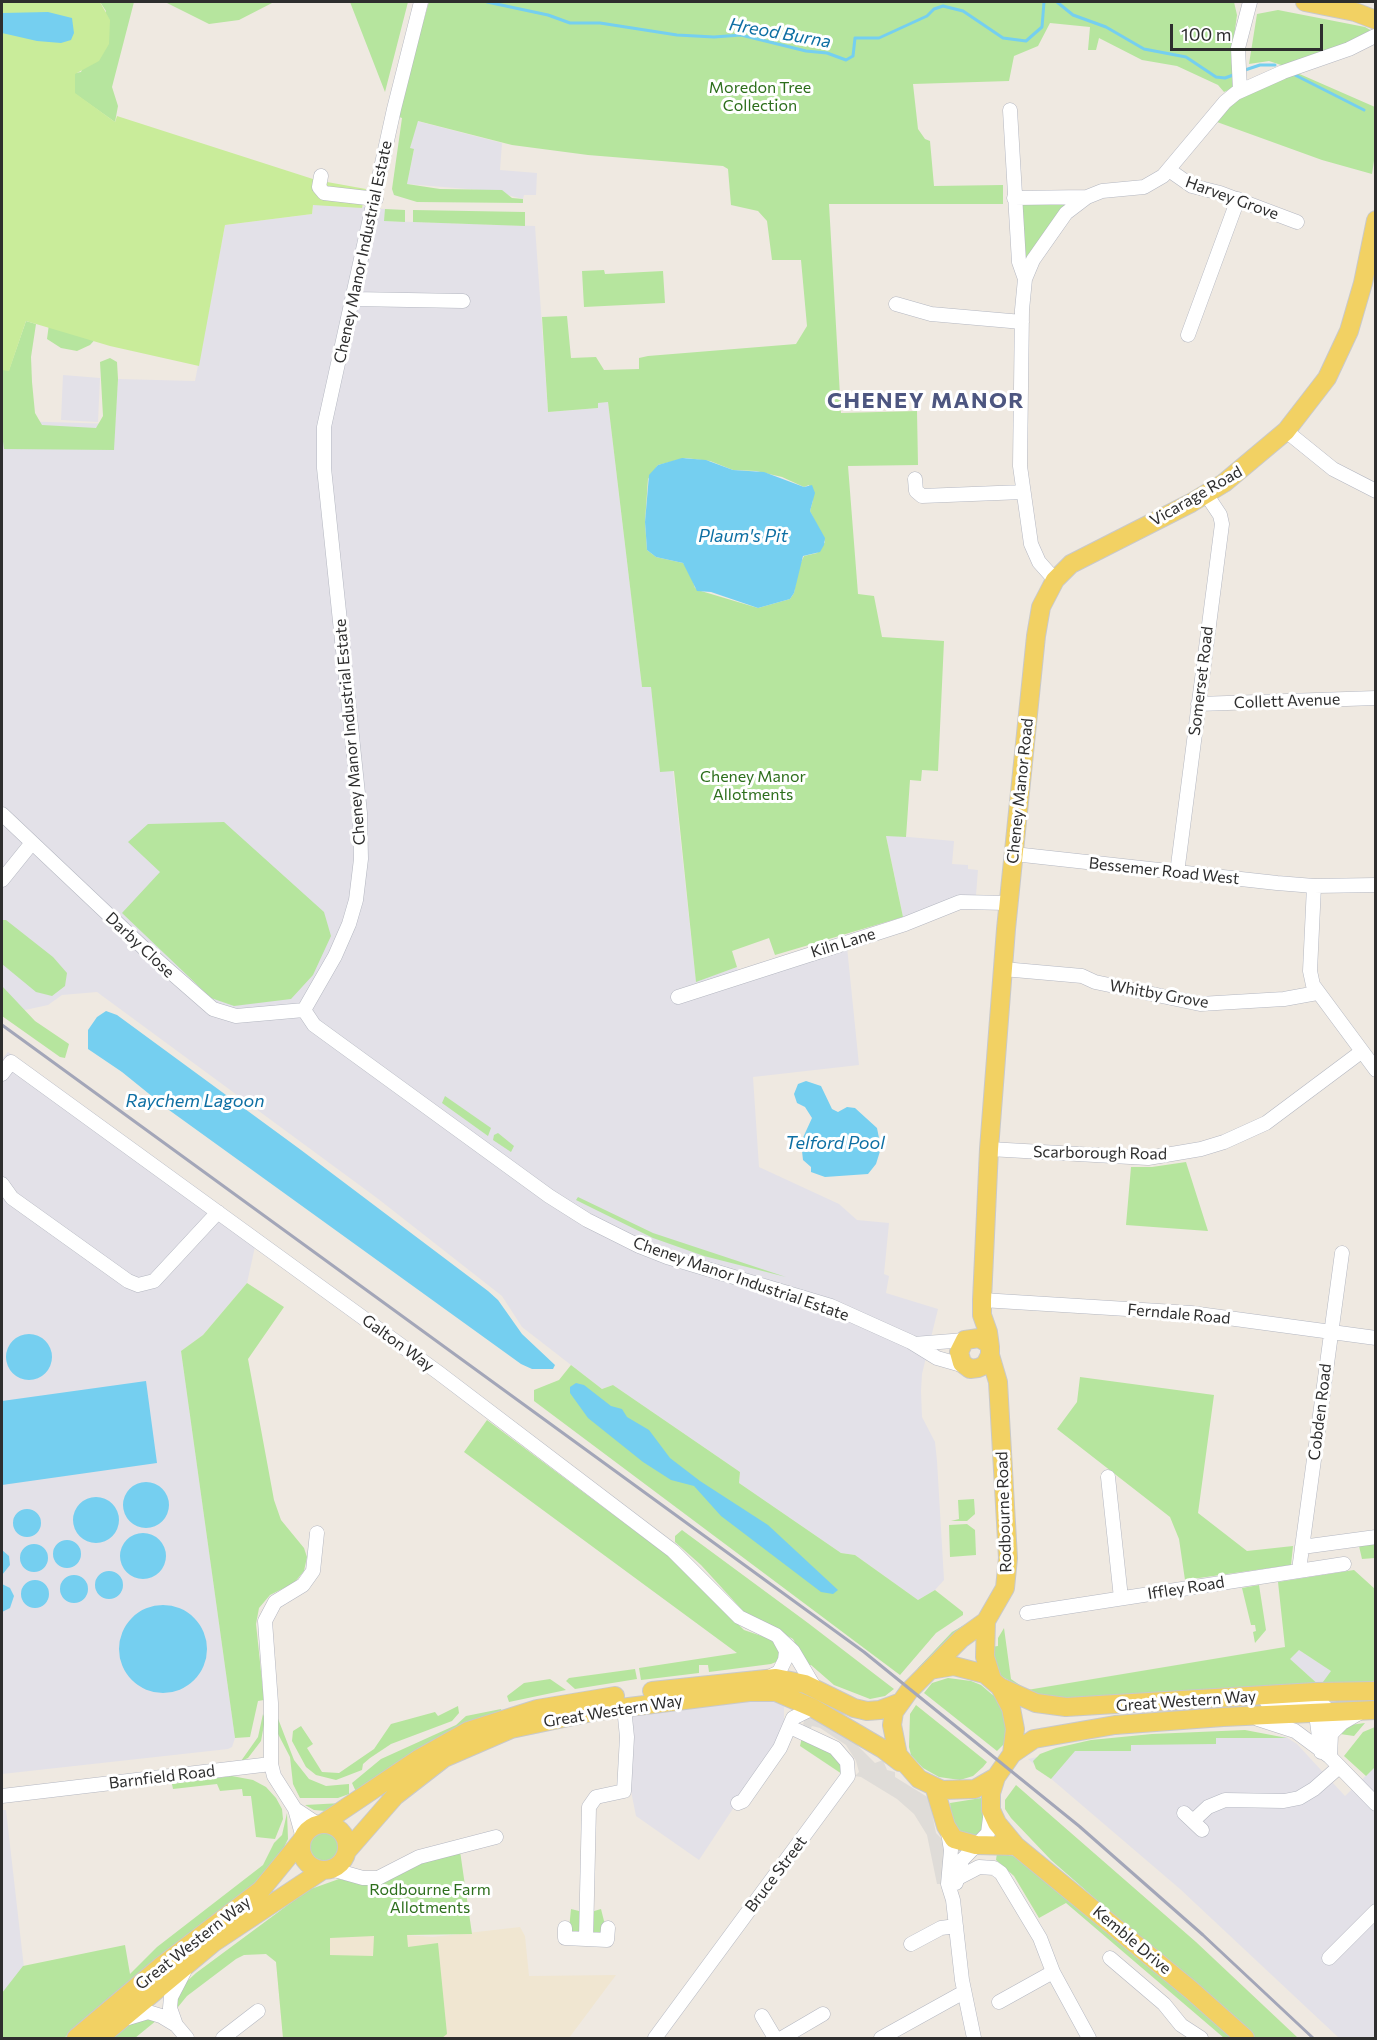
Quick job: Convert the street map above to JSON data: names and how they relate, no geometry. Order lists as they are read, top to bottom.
{
  "streets": {
    "main road": [
      "Vicarage Road",
      "Cheney Manor Road",
      "Rodbourne Road",
      "Great Western Way",
      "Kemble Drive"
    ],
    "street": [
      "Harvey Grove",
      "Cheney Manor Industrial Estate",
      "Somerset Road",
      "Collett Avenue",
      "Bessemer Road West",
      "Kiln Lane",
      "Darby Close",
      "Whitby Grove",
      "Scarborough Road",
      "Ferndale Road",
      "Galton Way",
      "Cobden Road",
      "Iffley Road",
      "Barnfield Road",
      "Bruce Street"
    ]
  },
  "crossings": [
    ["Cheney Manor Industrial Estate", "Cheney Manor Road"],
    ["Cheney Manor Industrial Estate", "Darby Close"],
    ["Cheney Manor Industrial Estate", "Rodbourne Road"],
    ["Vicarage Road", "Somerset Road"],
    ["Vicarage Road", "Cheney Manor Road"],
    ["Somerset Road", "Collett Avenue"],
    ["Somerset Road", "Bessemer Road West"],
    ["Cheney Manor Road", "Bessemer Road West"],
    ["Cheney Manor Road", "Kiln Lane"],
    ["Cheney Manor Road", "Whitby Grove"],
    ["Cheney Manor Road", "Scarborough Road"],
    ["Cheney Manor Road", "Ferndale Road"],
    ["Cheney Manor Road", "Rodbourne Road"],
    ["Ferndale Road", "Cobden Road"],
    ["Galton Way", "Great Western Way"],
    ["Cobden Road", "Iffley Road"],
    ["Rodbourne Road", "Great Western Way"]
  ],
  "districts": ["CHENEY MANOR"],
  "water": [
    "Hreod Burna",
    "Plaum's Pit",
    "Raychem Lagoon",
    "Telford Pool"
  ],
  "parks": ["Moredon Tree Collection", "Cheney Manor Allotments", "Rodbourne Farm Allotments"],
  "scale_bar": "100 m"
}
